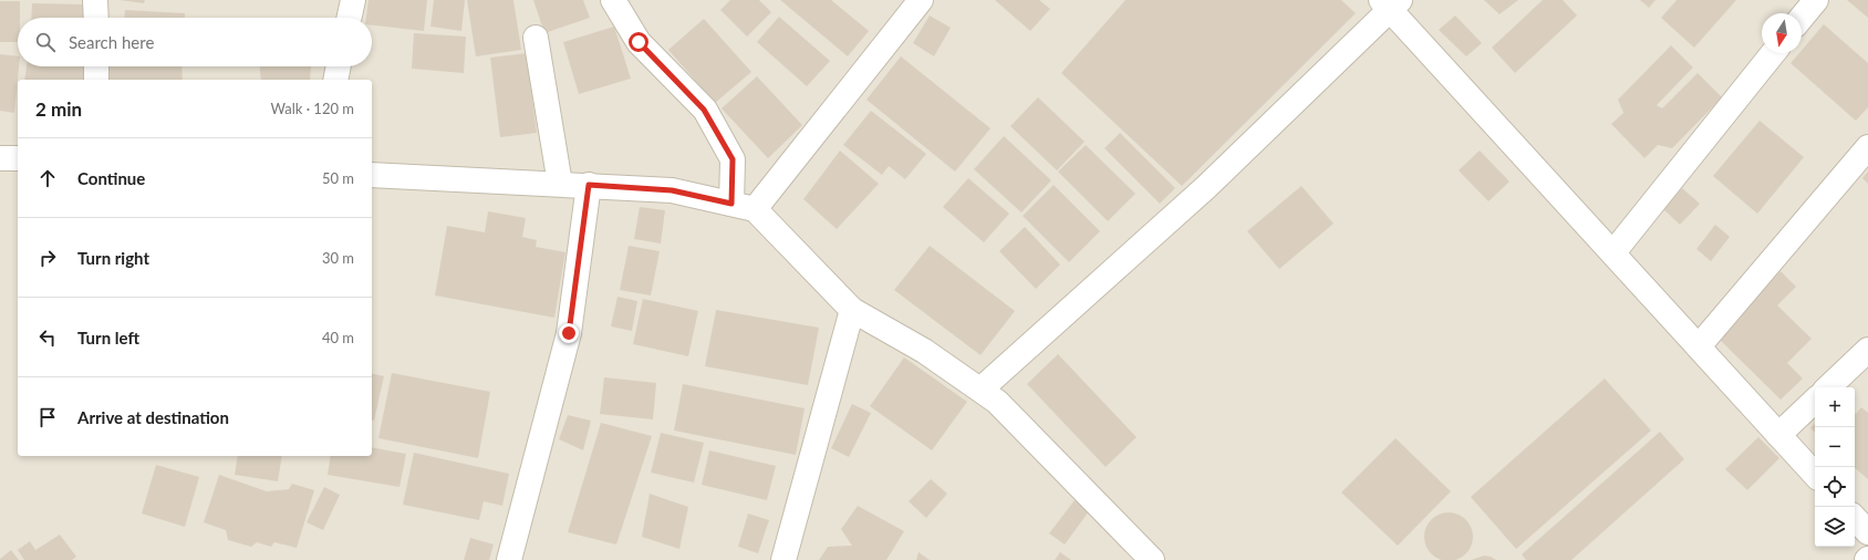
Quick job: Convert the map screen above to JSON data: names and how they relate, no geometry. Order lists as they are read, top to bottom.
{
  "north": "bottom",
  "page": {
    "search": "Search here",
    "heading": ["2 min", "Walk · 120 m"],
    "list": [
      ["Continue", "50 m"],
      ["Turn right", "30 m"],
      ["Turn left", "40 m"],
      "Arrive at destination"
    ],
    "map_buttons": ["+", "−"]
  }
}
